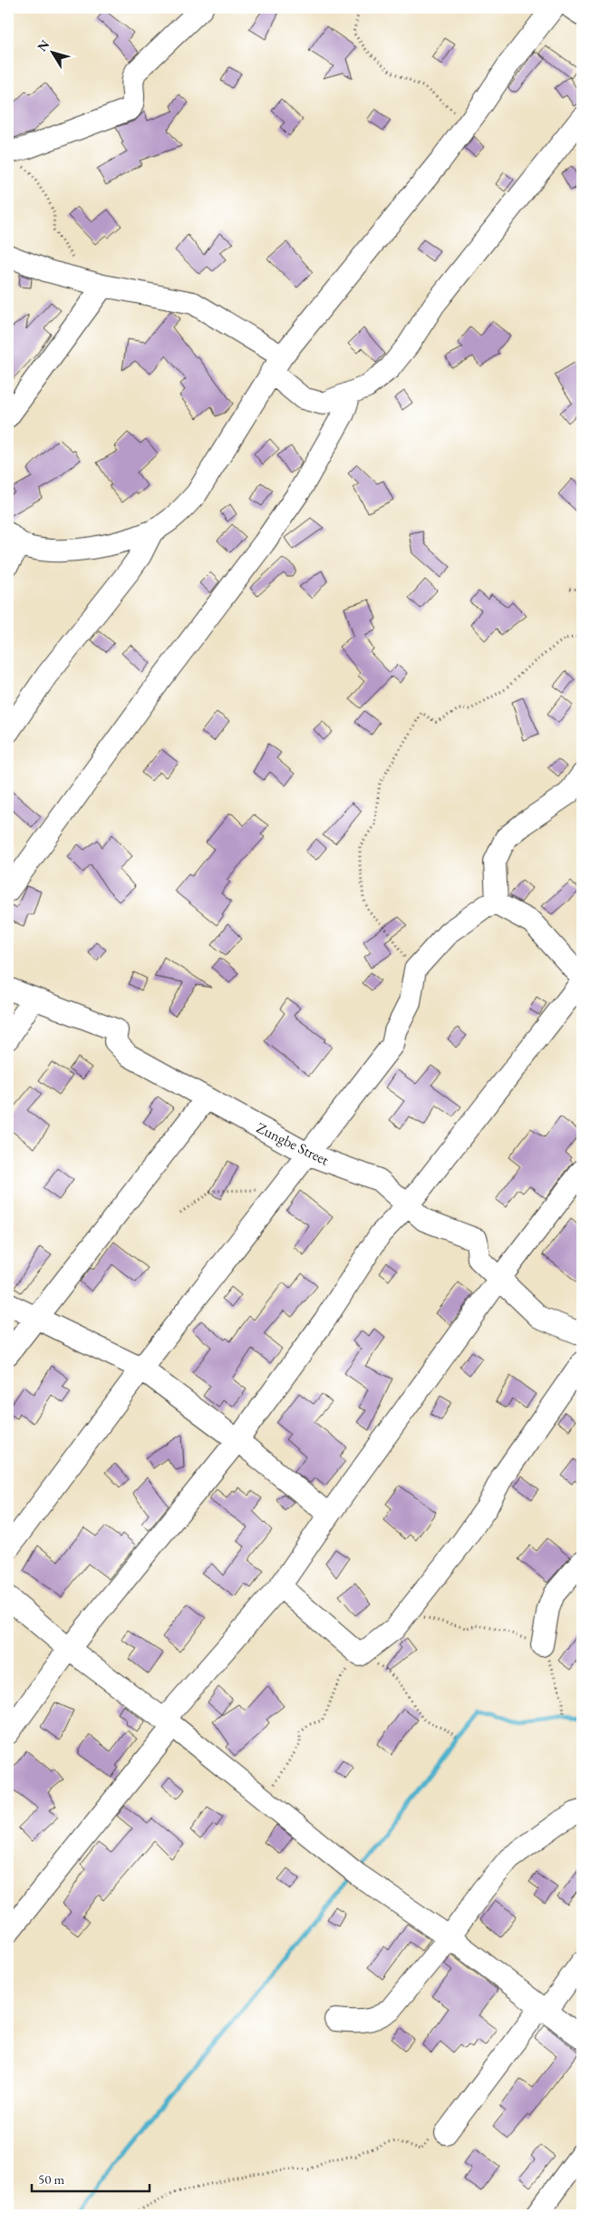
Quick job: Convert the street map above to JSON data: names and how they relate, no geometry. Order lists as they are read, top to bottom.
{
  "streets": {
    "street": ["Zungbe Street"]
  },
  "scale_bar": "50 m",
  "north": "top left"
}
